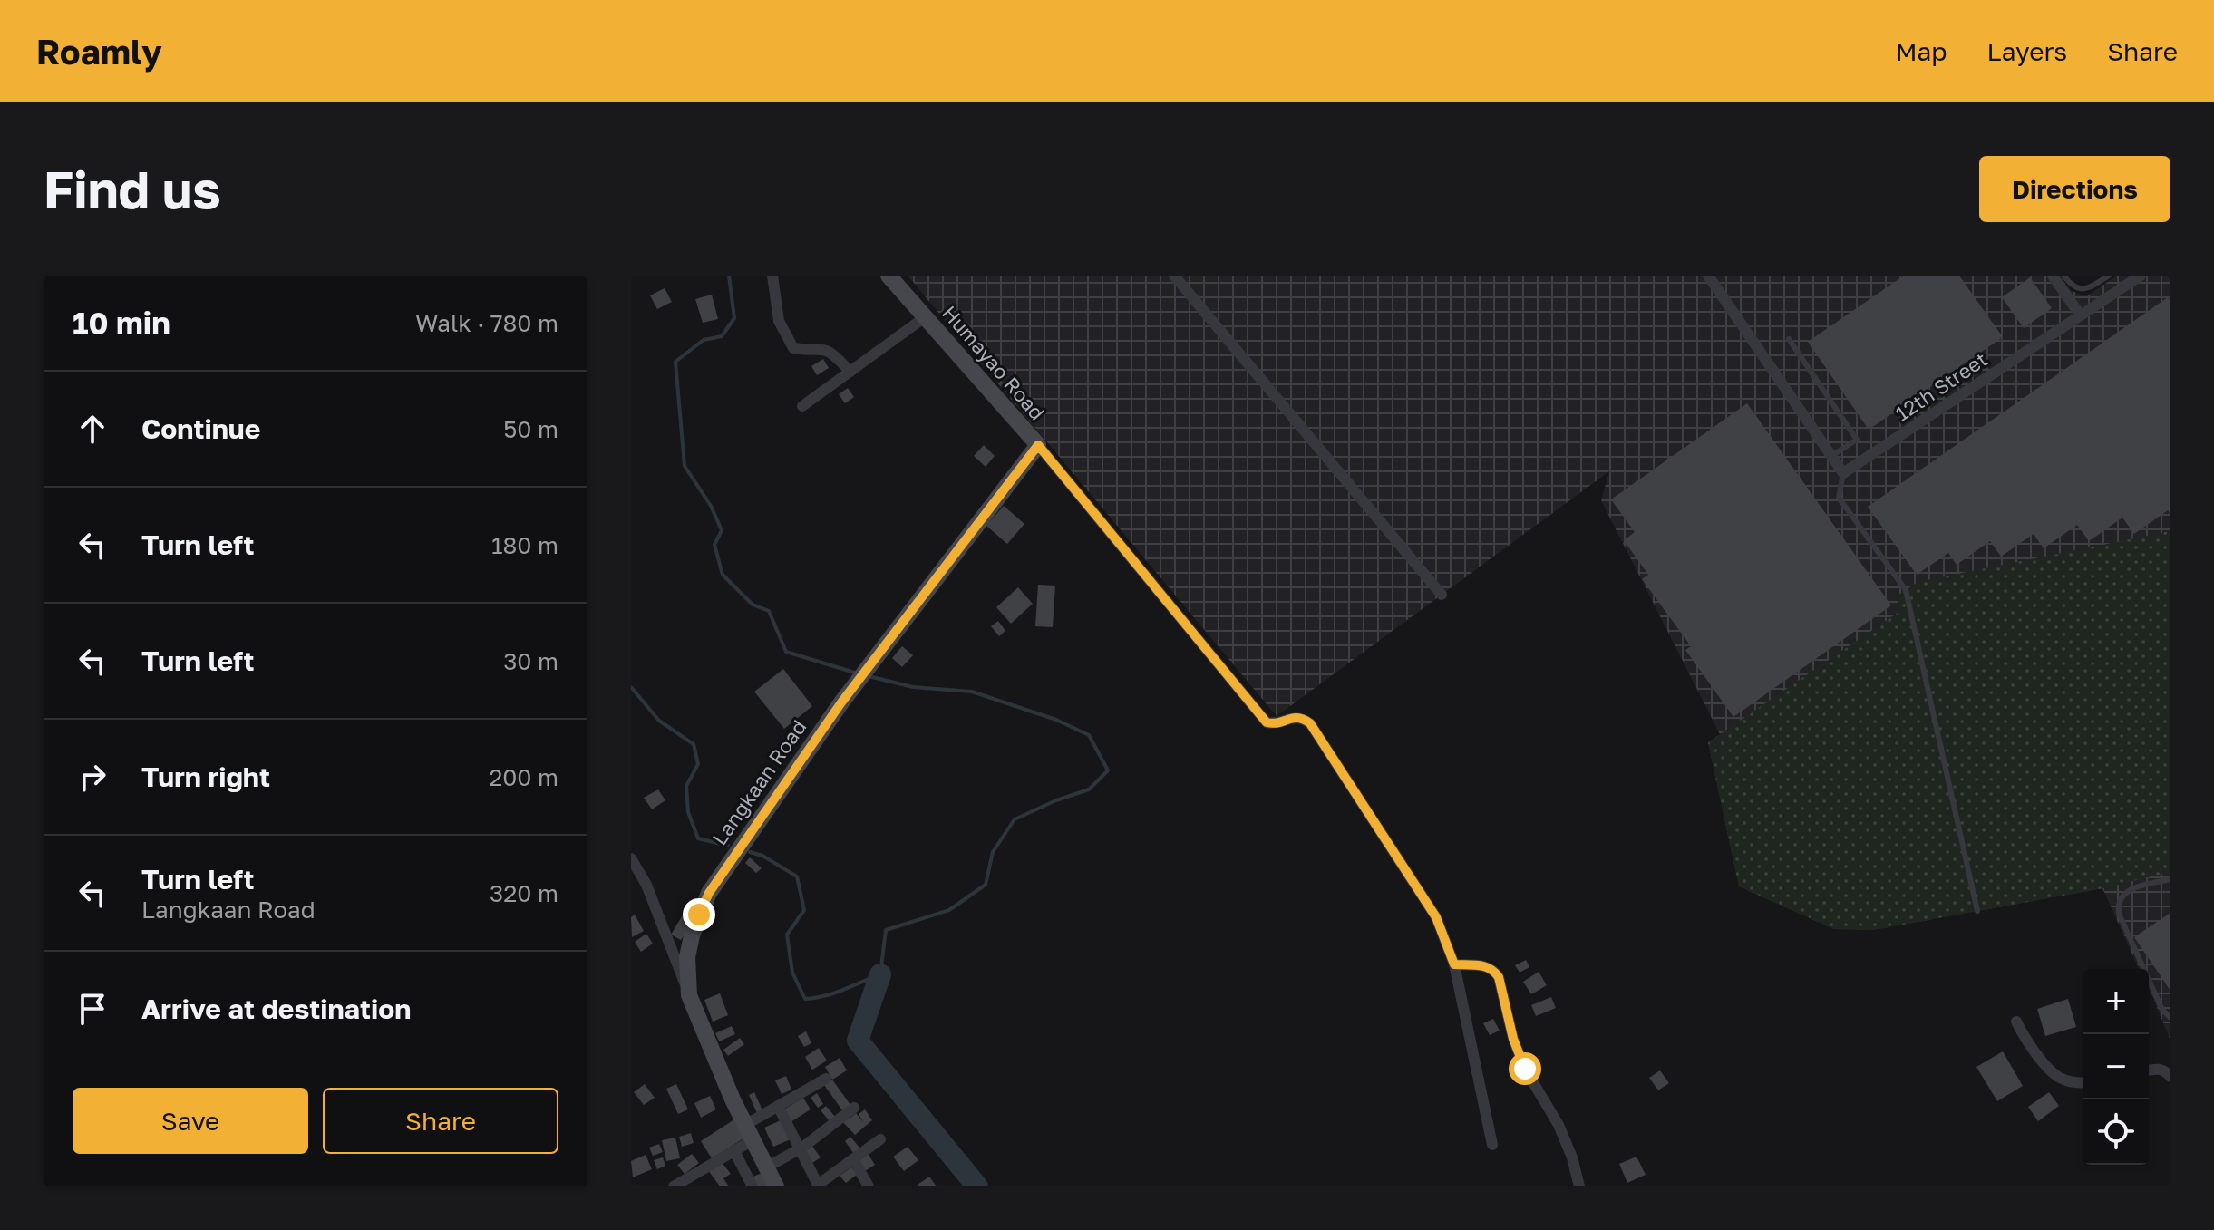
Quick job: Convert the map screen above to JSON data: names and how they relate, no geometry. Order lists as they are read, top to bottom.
{
  "streets": {
    "street": ["Humayao Road", "12th Street", "Langkaan Road"]
  },
  "crossings": [
    ["Humayao Road", "Langkaan Road"]
  ],
  "page": {
    "header": "Roamly",
    "nav": ["Map", "Layers", "Share"],
    "buttons": [
      "Directions",
      ["Save", "Share"]
    ],
    "title": "Find us",
    "heading": ["10 min", "Walk · 780 m"],
    "list": [
      ["Continue", "50 m"],
      ["Turn left", "180 m"],
      ["Turn left", "30 m"],
      ["Turn right", "200 m"],
      ["Turn left", "Langkaan Road", "320 m"],
      "Arrive at destination"
    ],
    "map_buttons": ["+", "−"]
  }
}
